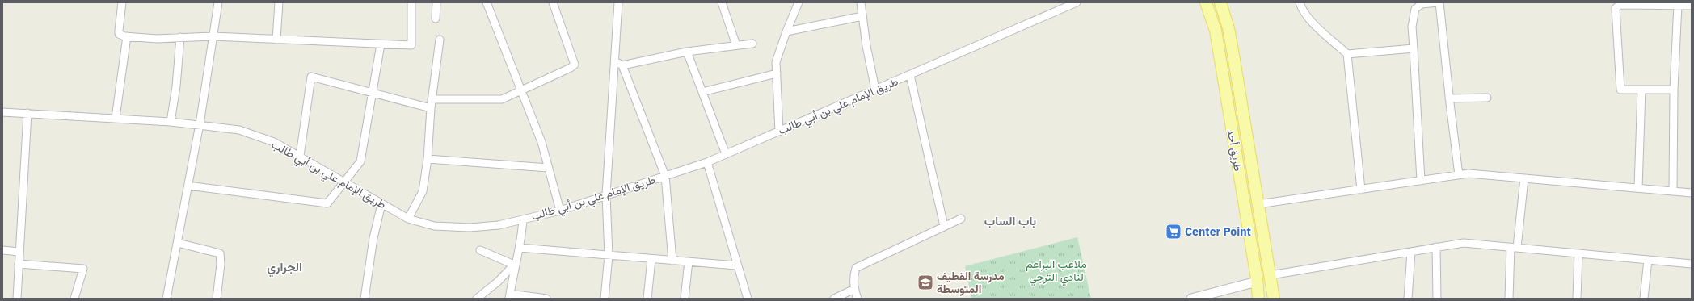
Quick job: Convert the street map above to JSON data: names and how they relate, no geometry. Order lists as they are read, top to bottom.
{
  "streets": {
    "main road": ["طريق أحد"],
    "street": ["طريق الإمام علي بن أبي طالب"]
  },
  "districts": ["باب الساب", "الجراري"],
  "parks": ["ملاعب البراعم لنادي الترجي"],
  "places": {
    "supermarket": ["Center Point"],
    "school or university": ["مدرسة القطيف المتوسطة"]
  }
}
